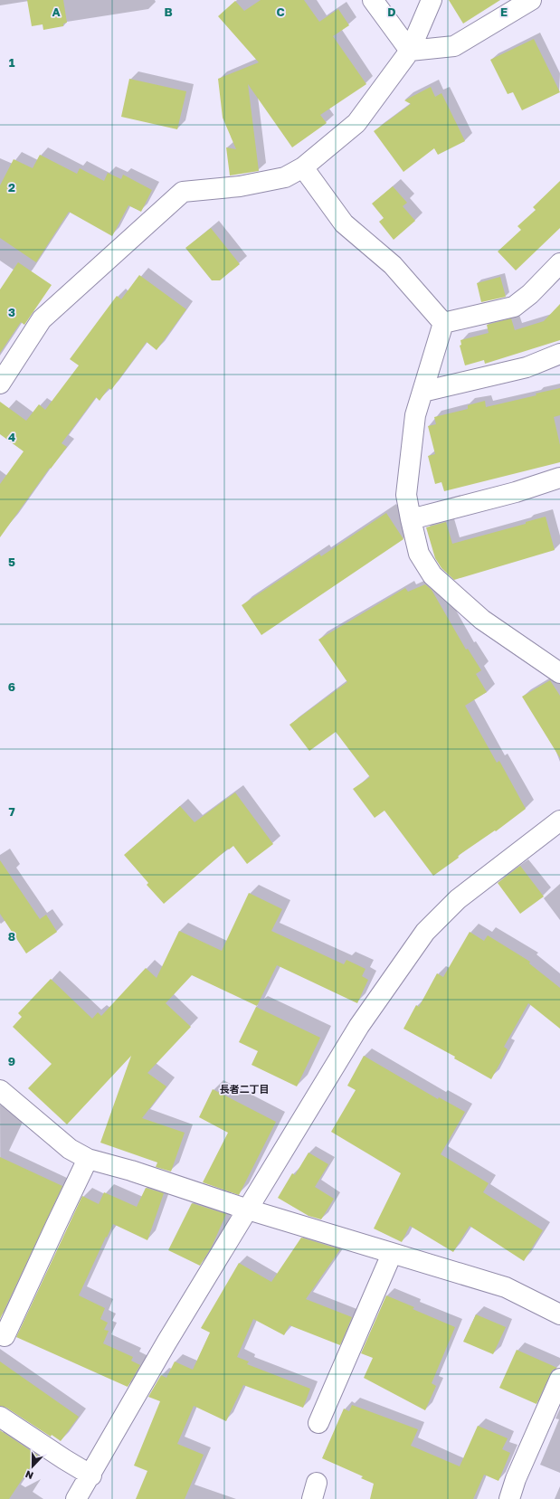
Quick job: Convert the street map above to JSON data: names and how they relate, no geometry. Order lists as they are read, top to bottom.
{
  "districts": ["長者二丁目"],
  "north": "bottom",
  "grid": {
    "columns": [
      "A",
      "B",
      "C",
      "D",
      "E"
    ],
    "rows": [
      "1",
      "2",
      "3",
      "4",
      "5",
      "6",
      "7",
      "8",
      "9"
    ]
  }
}
